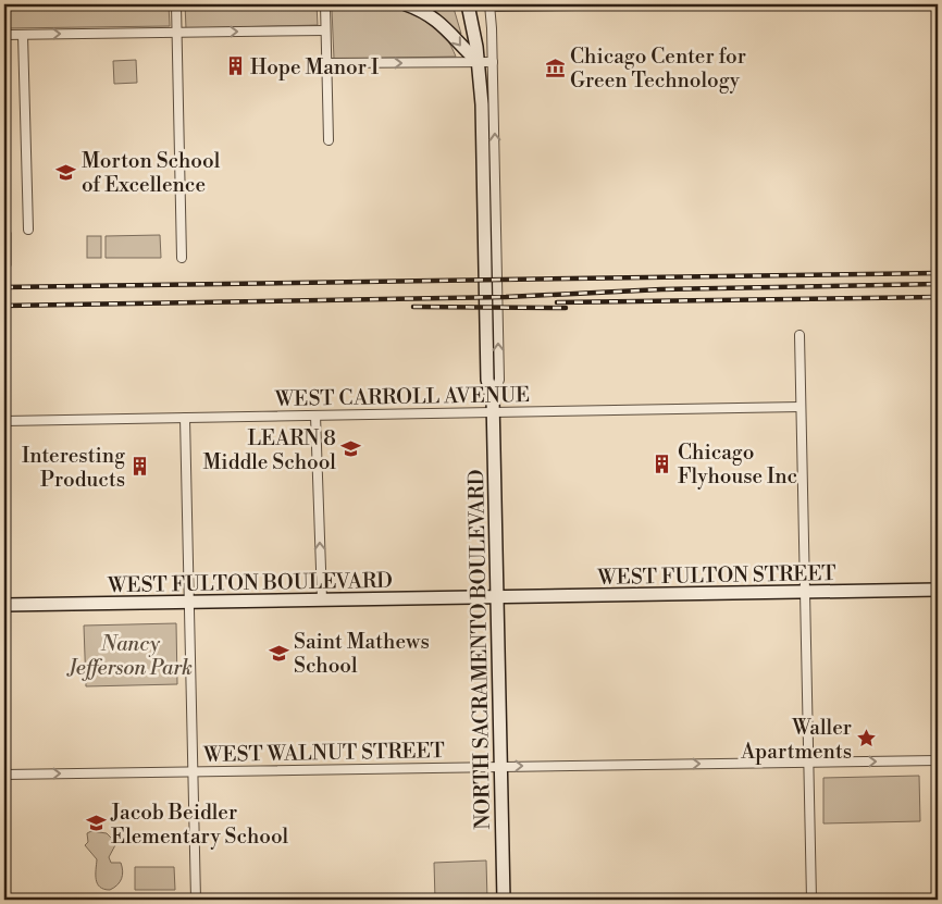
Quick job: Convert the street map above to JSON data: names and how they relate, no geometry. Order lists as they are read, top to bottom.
{
  "streets": {
    "street": [
      "WEST CARROLL AVENUE",
      "WEST FULTON STREET",
      "WEST FULTON BOULEVARD",
      "NORTH SACRAMENTO BOULEVARD",
      "WEST WALNUT STREET"
    ]
  },
  "crossings": [
    ["WEST CARROLL AVENUE", "NORTH SACRAMENTO BOULEVARD"],
    ["WEST FULTON STREET", "WEST FULTON BOULEVARD"],
    ["WEST FULTON STREET", "NORTH SACRAMENTO BOULEVARD"],
    ["WEST FULTON BOULEVARD", "NORTH SACRAMENTO BOULEVARD"],
    ["NORTH SACRAMENTO BOULEVARD", "WEST WALNUT STREET"]
  ],
  "one_way": ["WEST WALNUT STREET"],
  "parks": ["Nancy Jefferson Park"],
  "places": {
    "building": ["Hope Manor I", "Chicago Flyhouse Inc", "Interesting Products"],
    "museum": ["Chicago Center for Green Technology"],
    "school or university": [
      "Morton School of Excellence",
      "LEARN 8 Middle School",
      "Saint Mathews School",
      "Jacob Beidler Elementary School"
    ],
    "place": ["Waller Apartments"]
  }
}
